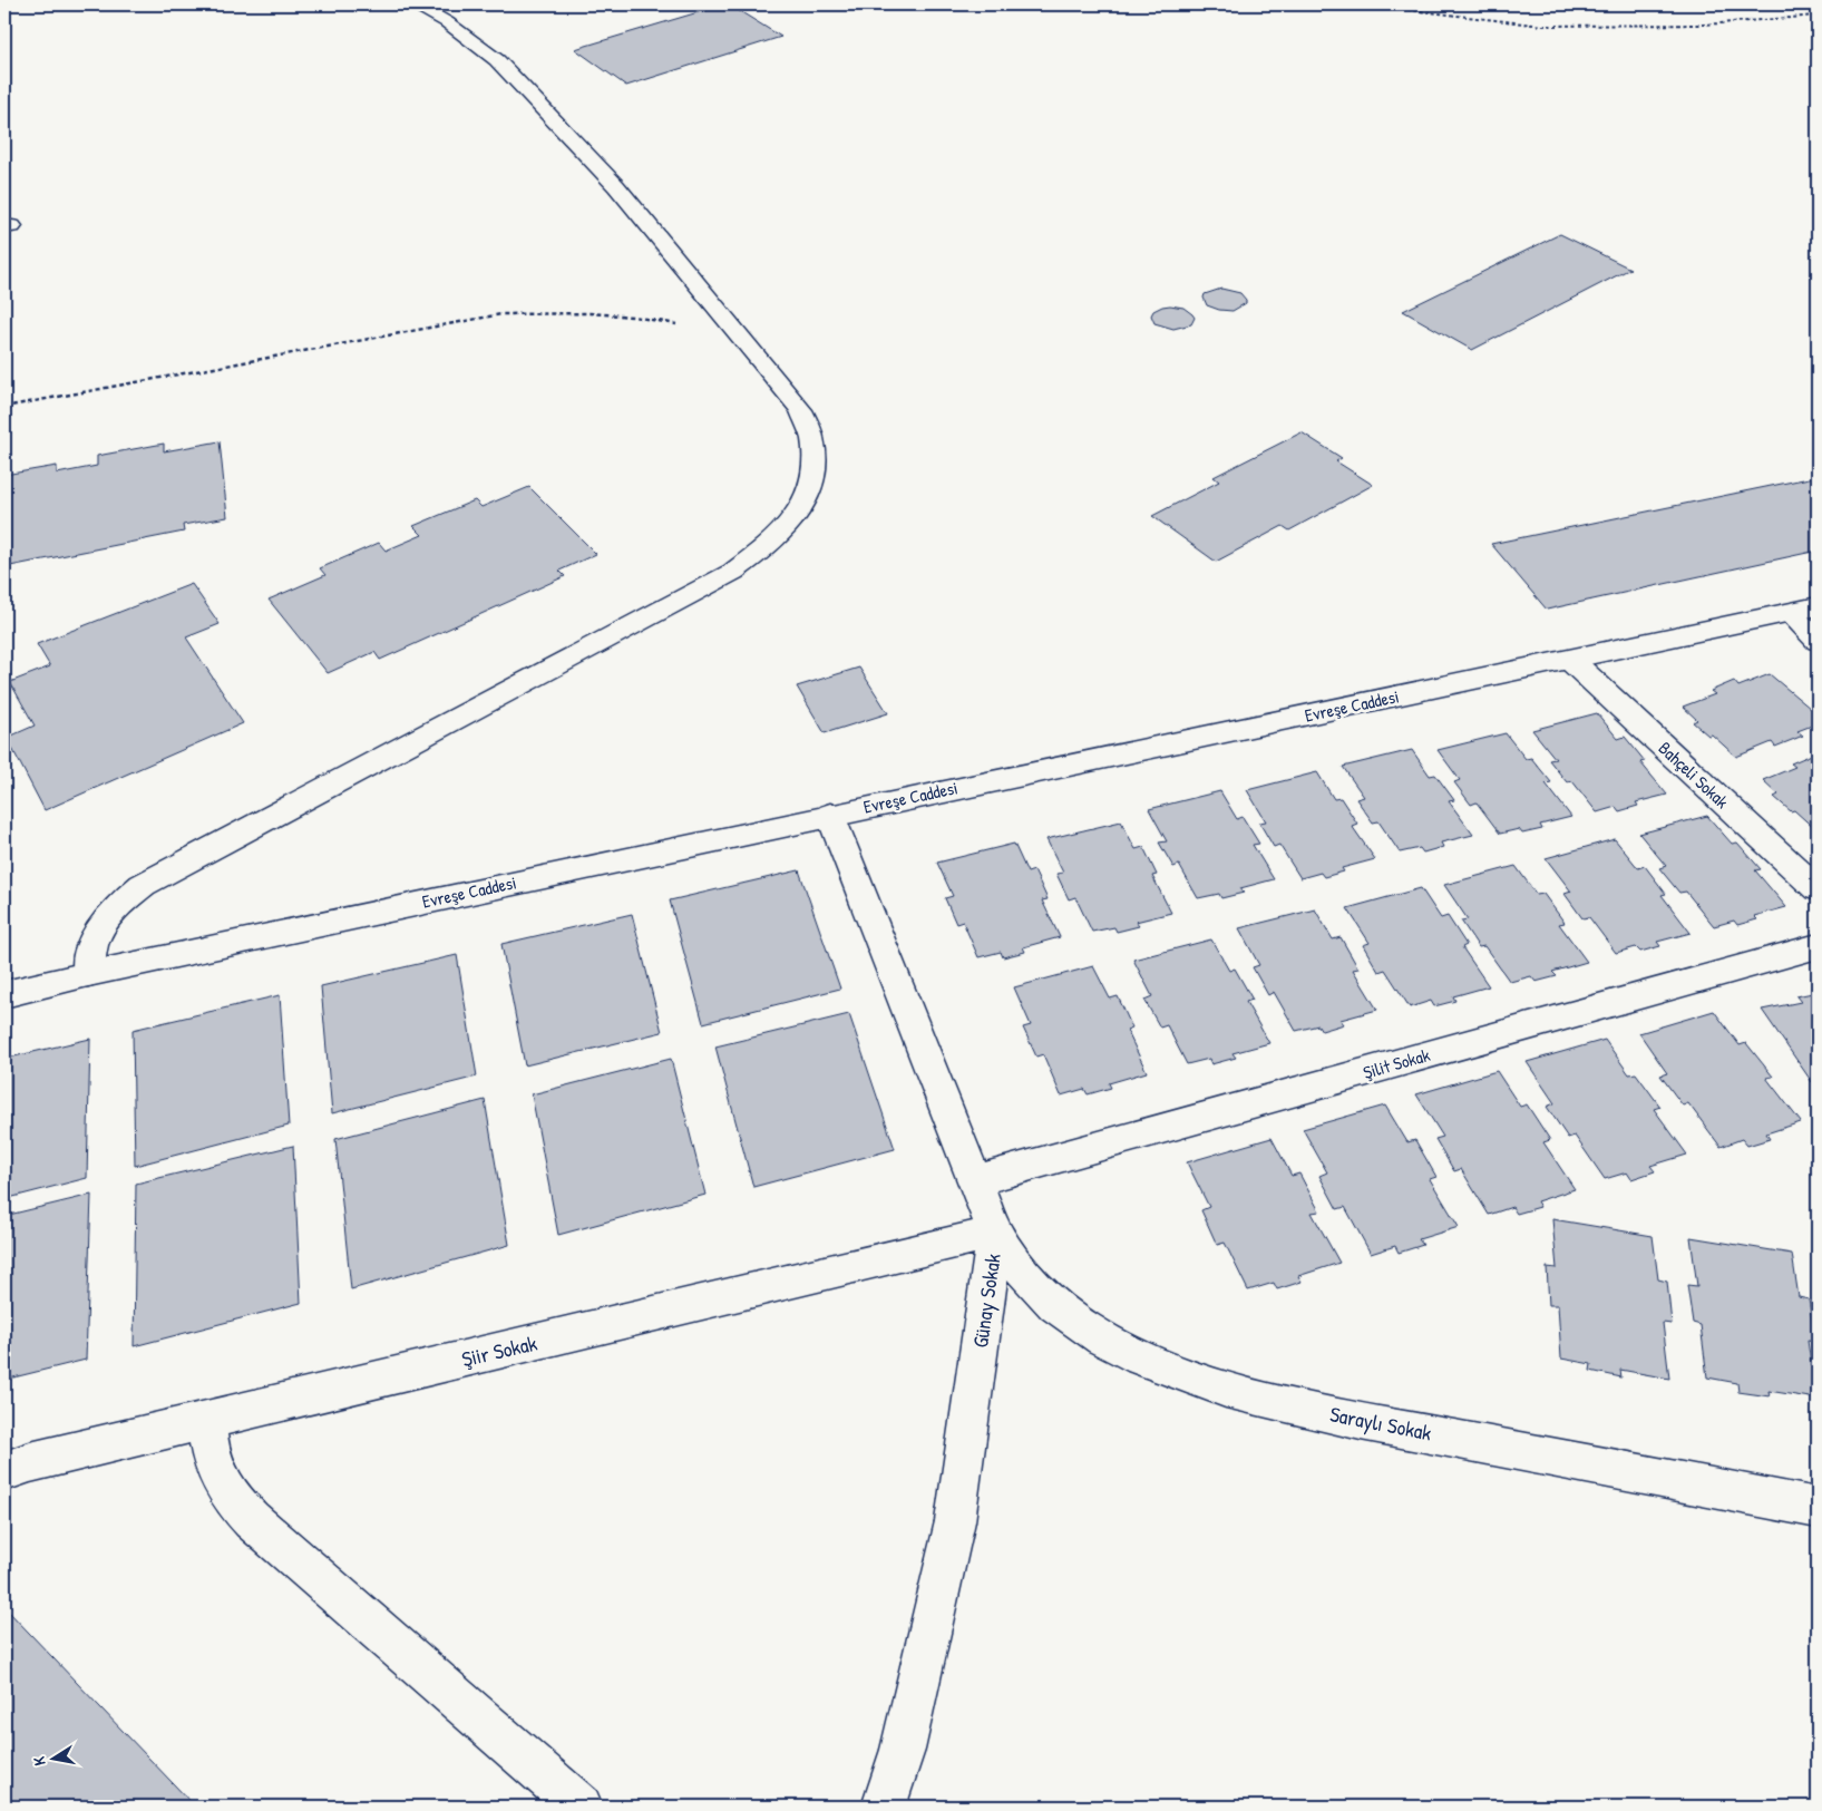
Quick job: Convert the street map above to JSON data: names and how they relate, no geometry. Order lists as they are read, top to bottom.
{
  "streets": {
    "street": [
      "Evreşe Caddesi",
      "Bahçeli Sokak",
      "Şilit Sokak",
      "Günay Sokak",
      "Şiir Sokak",
      "Saraylı Sokak"
    ]
  },
  "crossings": [
    ["Evreşe Caddesi", "Bahçeli Sokak"],
    ["Evreşe Caddesi", "Günay Sokak"],
    ["Şilit Sokak", "Günay Sokak"],
    ["Günay Sokak", "Şiir Sokak"],
    ["Günay Sokak", "Saraylı Sokak"],
    ["Şiir Sokak", "Saraylı Sokak"]
  ],
  "north": "left"
}
